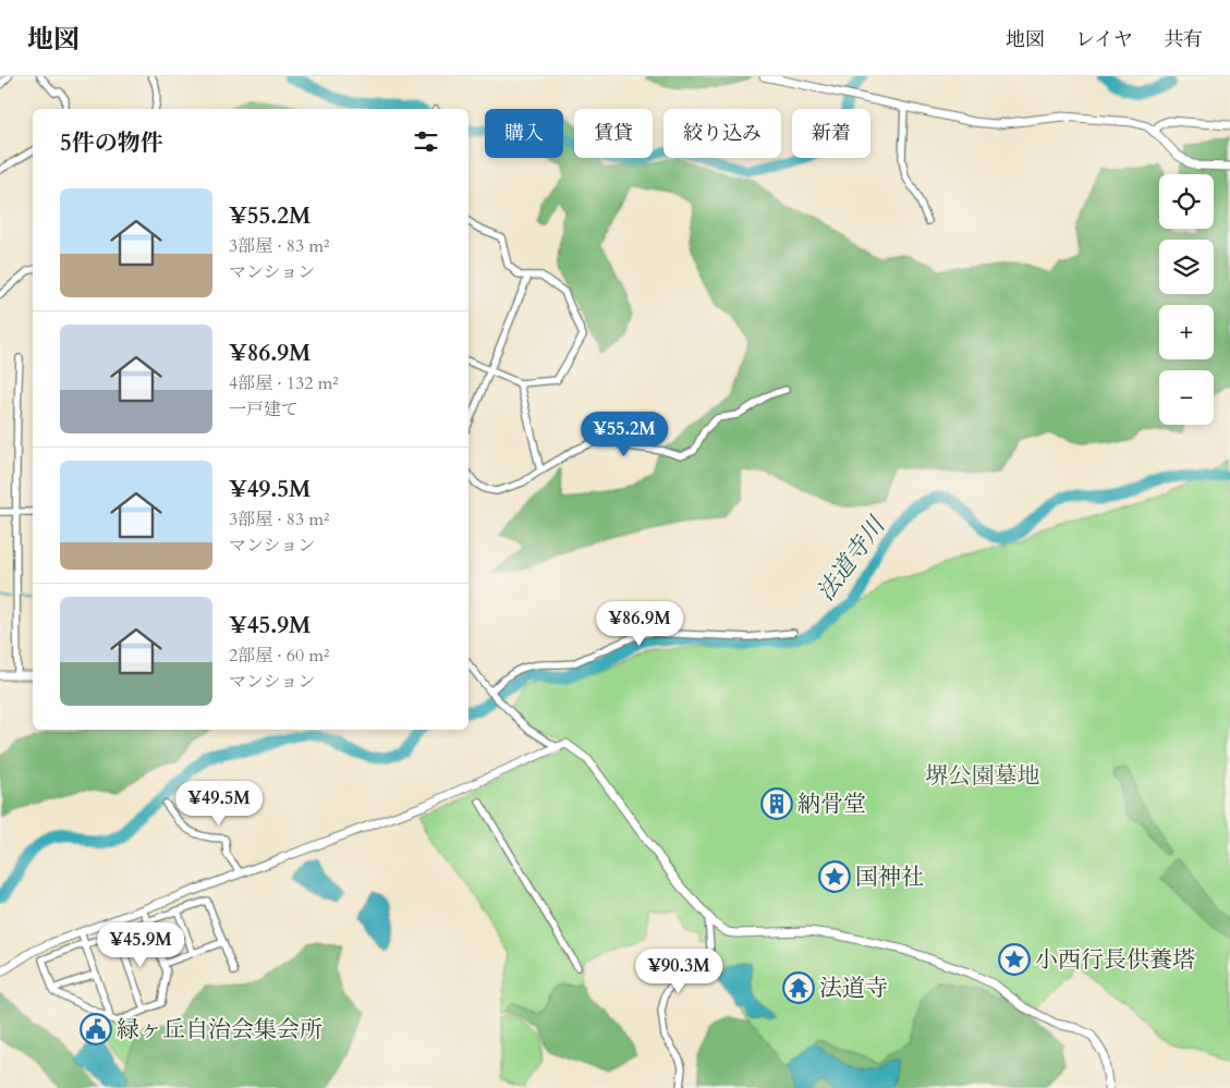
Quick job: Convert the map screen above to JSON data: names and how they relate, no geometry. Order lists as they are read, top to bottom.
{
  "water": ["法道寺川"],
  "parks": ["堺公園墓地"],
  "places": {
    "building": ["納骨堂"],
    "place": ["国神社", "小西行長供養塔"],
    "temple": ["法道寺"],
    "public building": ["緑ヶ丘自治会集会所"]
  },
  "page": {
    "header": "地図",
    "nav": ["地図", "レイヤ", "共有"],
    "chip": [
      "購入",
      "賃貸",
      "絞り込み",
      "新着"
    ],
    "heading": "5件の物件",
    "map_buttons": ["+", "−"],
    "list": [
      {
        "name": "¥55.2M",
        "note": "3部屋 · 83 m² · マンション"
      },
      {
        "name": "¥86.9M",
        "note": "4部屋 · 132 m² · 一戸建て"
      },
      {
        "name": "¥49.5M",
        "note": "3部屋 · 83 m² · マンション"
      },
      {
        "name": "¥45.9M",
        "note": "2部屋 · 60 m² · マンション"
      }
    ],
    "price": [
      "¥55.2M",
      "¥86.9M",
      "¥49.5M",
      "¥45.9M",
      "¥90.3M"
    ]
  }
}
